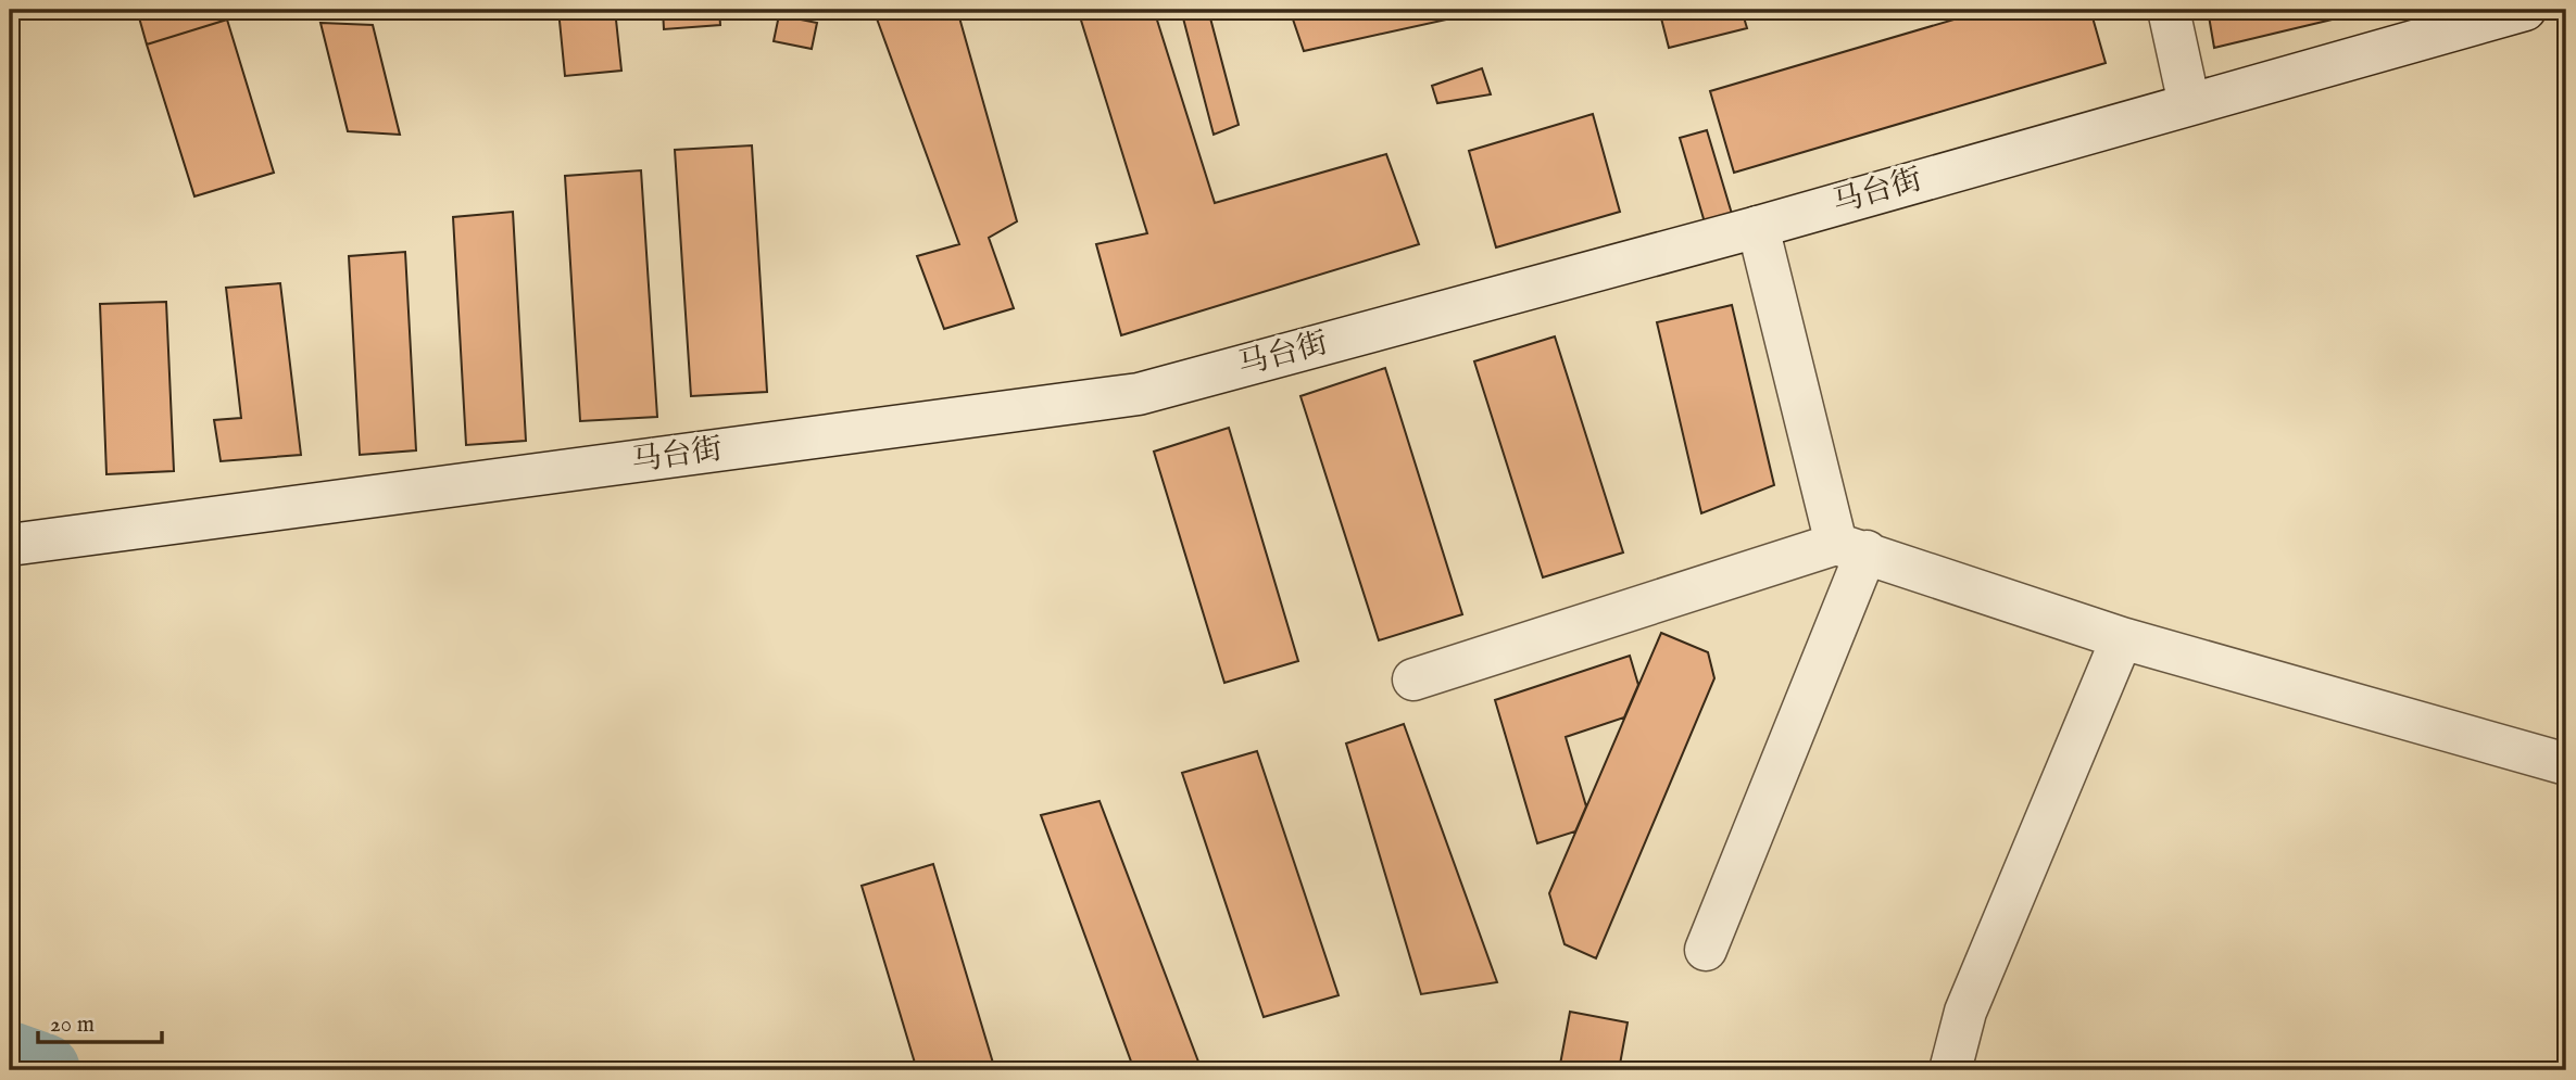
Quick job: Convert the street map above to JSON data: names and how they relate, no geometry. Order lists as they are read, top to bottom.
{
  "streets": {
    "street": ["马台街"]
  },
  "scale_bar": "20 m"
}
